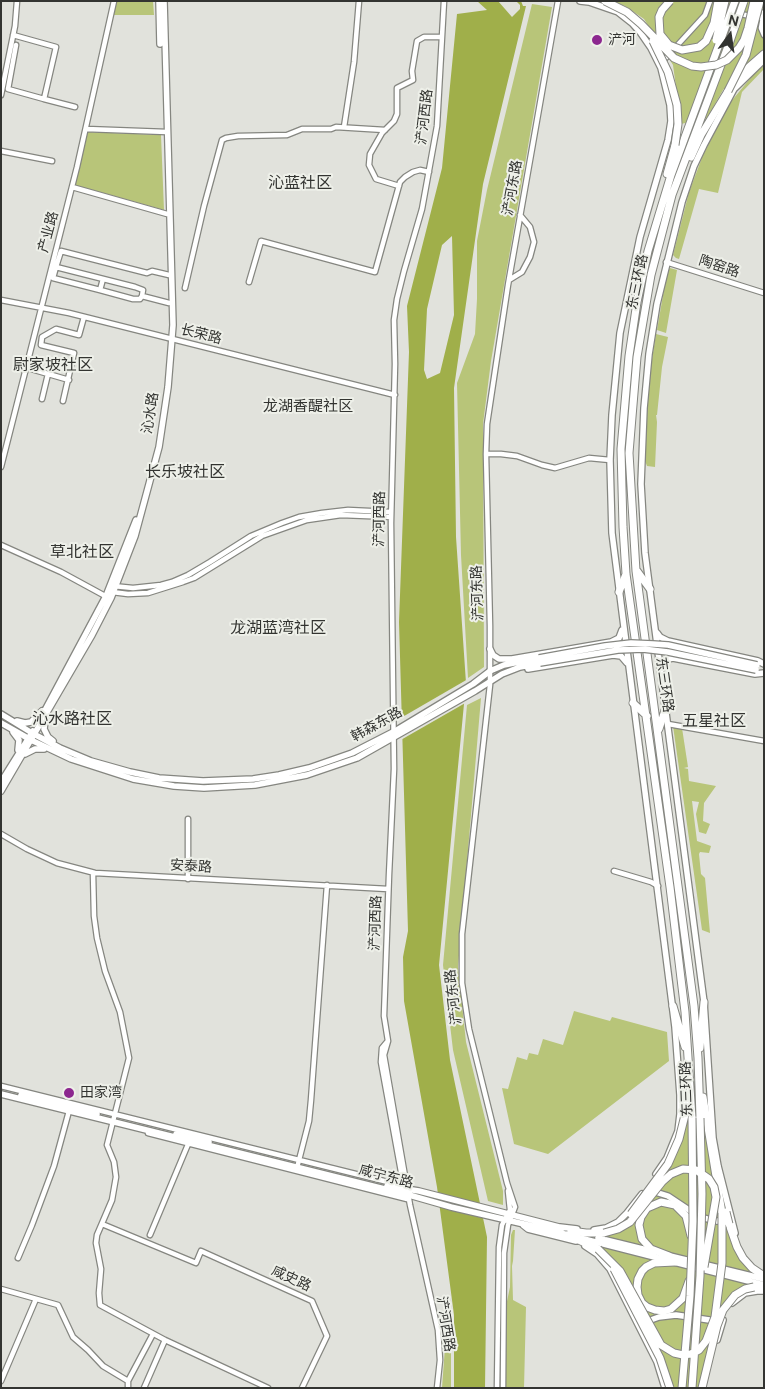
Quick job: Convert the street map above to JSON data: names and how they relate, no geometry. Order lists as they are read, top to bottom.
{
  "streets": {
    "highway": ["东三环路"],
    "main road": ["沁水路", "韩森东路", "咸宁东路"],
    "street": [
      "浐河西路",
      "浐河东路",
      "产业路",
      "陶窑路",
      "长荣路",
      "安泰路",
      "咸史路"
    ]
  },
  "crossings": [
    ["浐河西路", "长荣路"],
    ["浐河西路", "韩森东路"],
    ["浐河西路", "安泰路"],
    ["浐河西路", "咸宁东路"],
    ["浐河东路", "韩森东路"],
    ["浐河东路", "咸宁东路"],
    ["产业路", "长荣路"],
    ["长荣路", "沁水路"],
    ["沁水路", "韩森东路"]
  ],
  "districts": [
    "沁蓝社区",
    "尉家坡社区",
    "龙湖香醍社区",
    "长乐坡社区",
    "草北社区",
    "龙湖蓝湾社区",
    "沁水路社区",
    "五星社区"
  ],
  "places": ["浐河", "田家湾"],
  "north": "top"
}
